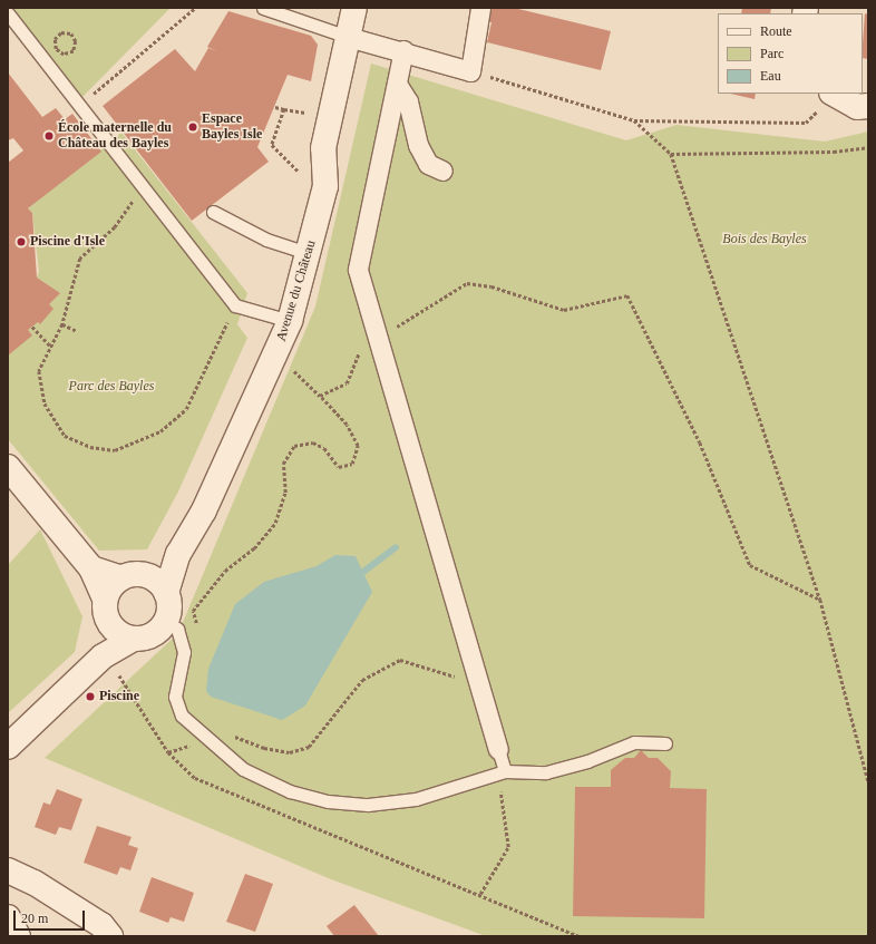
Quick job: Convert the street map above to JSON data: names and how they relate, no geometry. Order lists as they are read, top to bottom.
{
  "streets": {
    "main road": ["Avenue du Château"]
  },
  "parks": ["Bois des Bayles", "Parc des Bayles"],
  "places": [
    "Espace Bayles Isle",
    "École maternelle du Château des Bayles",
    "Piscine d'Isle",
    "Piscine"
  ],
  "legend": ["Route", "Parc", "Eau"],
  "scale_bar": "20 m"
}
